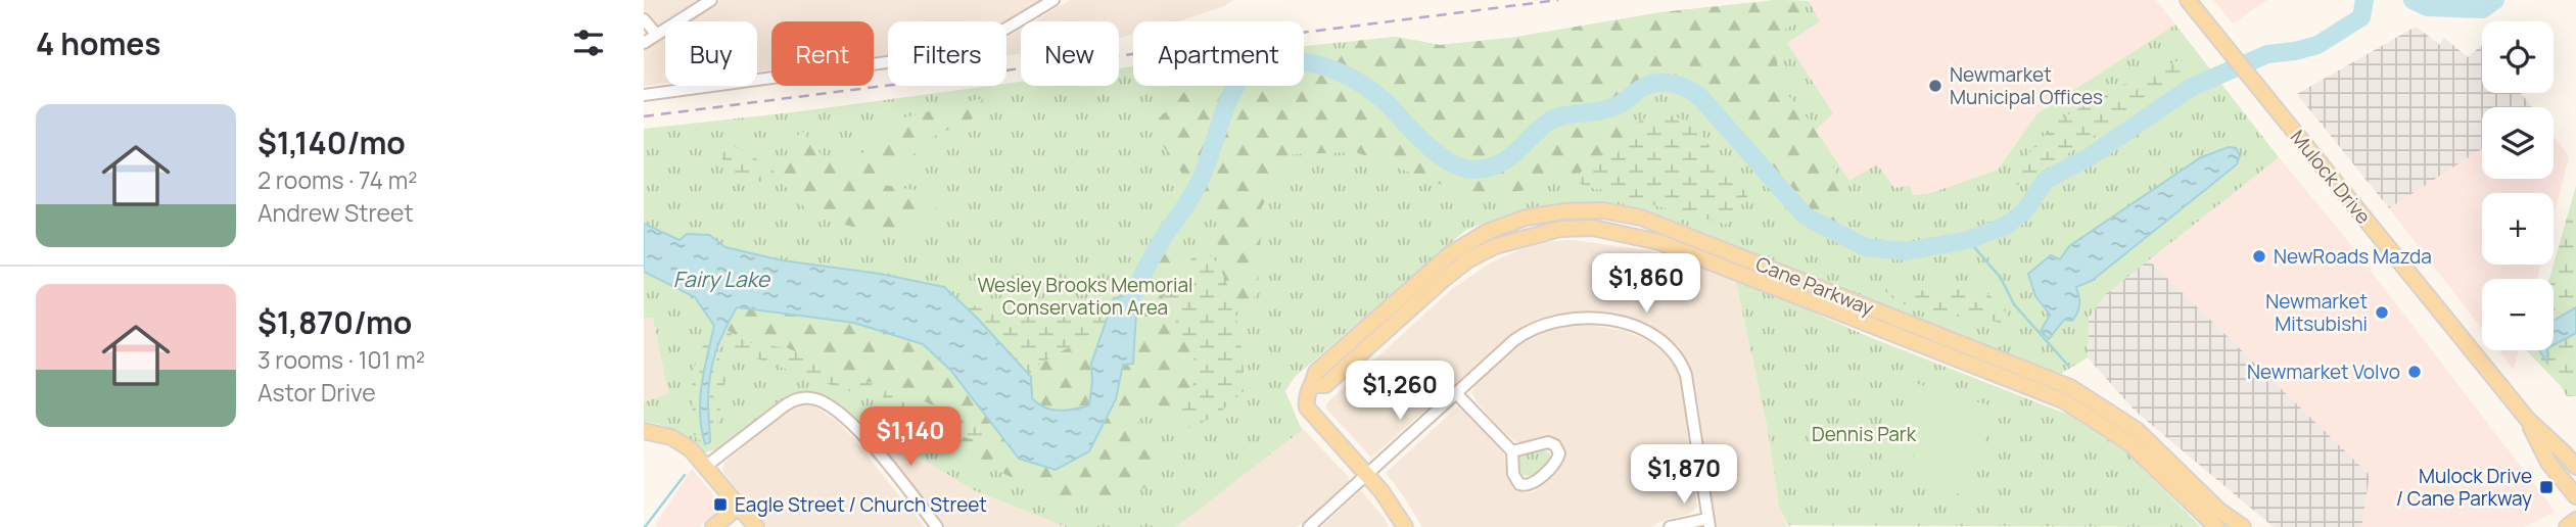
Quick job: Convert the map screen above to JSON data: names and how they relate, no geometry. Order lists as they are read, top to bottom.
{
  "streets": {
    "main road": ["Mulock Drive", "Cane Parkway"]
  },
  "water": ["Fairy Lake"],
  "parks": ["Wesley Brooks Memorial Conservation Area", "Dennis Park"],
  "places": {
    "other": [
      "Newmarket Municipal Offices",
      "NewRoads Mazda",
      "Newmarket Mitsubishi",
      "Newmarket Volvo"
    ],
    "transit": ["Mulock Drive / Cane Parkway", "Eagle Street / Church Street"]
  },
  "page": {
    "heading": "4 homes",
    "map_buttons": ["+", "−"],
    "chip": [
      "Buy",
      "Rent",
      "Filters",
      "New",
      "Apartment"
    ],
    "list": [
      {
        "name": "$1,140/mo",
        "note": "2 rooms · 74 m² · Andrew Street"
      },
      {
        "name": "$1,870/mo",
        "note": "3 rooms · 101 m² · Astor Drive"
      }
    ],
    "price": [
      "$1,860",
      "$1,260",
      "$1,140",
      "$1,870"
    ]
  }
}
